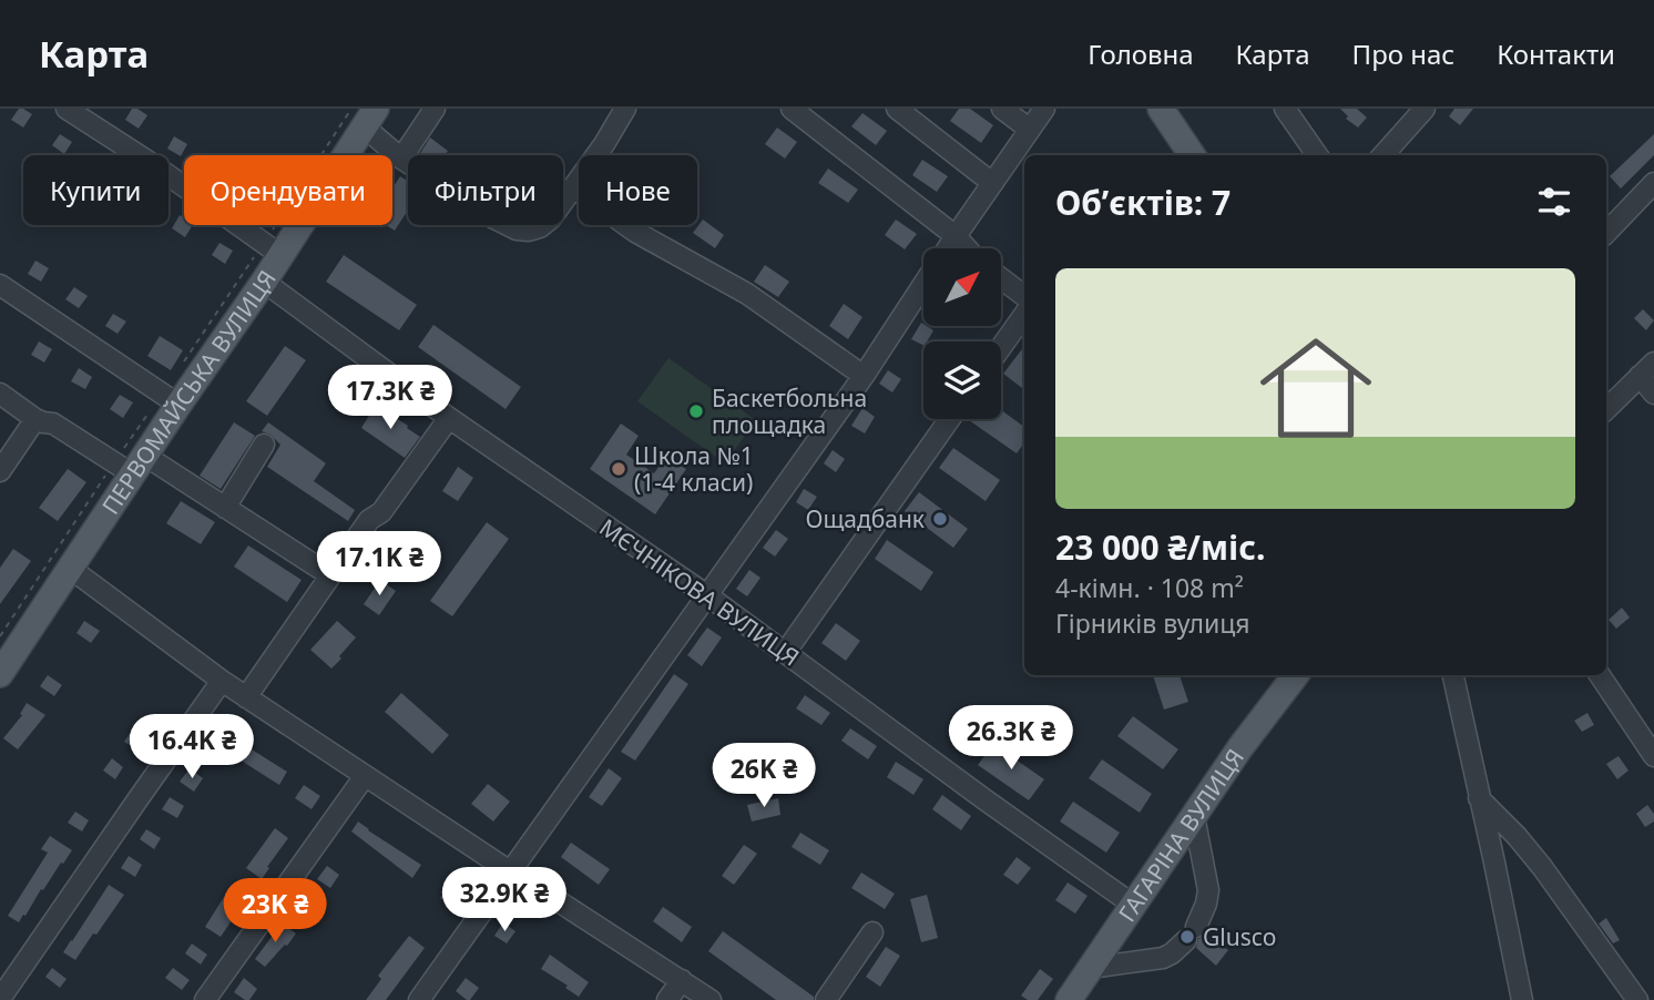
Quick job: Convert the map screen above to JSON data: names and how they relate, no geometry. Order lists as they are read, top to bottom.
{
  "streets": {
    "main road": ["ПЕРВОМАЙСЬКА ВУЛИЦЯ", "ГАГАРІНА ВУЛИЦЯ"],
    "street": ["МЄЧНІКОВА ВУЛИЦЯ"]
  },
  "crossings": [
    ["ПЕРВОМАЙСЬКА ВУЛИЦЯ", "МЄЧНІКОВА ВУЛИЦЯ"],
    ["МЄЧНІКОВА ВУЛИЦЯ", "ГАГАРІНА ВУЛИЦЯ"]
  ],
  "places": [
    "Баскетбольна площадка",
    "Школа №1 (1-4 класи)",
    "Ощадбанк",
    "Glusco"
  ],
  "north": "top right",
  "page": {
    "header": "Карта",
    "nav": [
      "Головна",
      "Карта",
      "Про нас",
      "Контакти"
    ],
    "chip": [
      "Купити",
      "Орендувати",
      "Фільтри",
      "Нове"
    ],
    "heading": "Об’єктів: 7",
    "list": [
      {
        "name": "23 000 ₴/міс.",
        "note": "4-кімн. · 108 m² · Гірників вулиця"
      }
    ],
    "price": [
      "17.3K ₴",
      "17.1K ₴",
      "26.3K ₴",
      "16.4K ₴",
      "26K ₴",
      "32.9K ₴",
      "23K ₴"
    ]
  }
}
